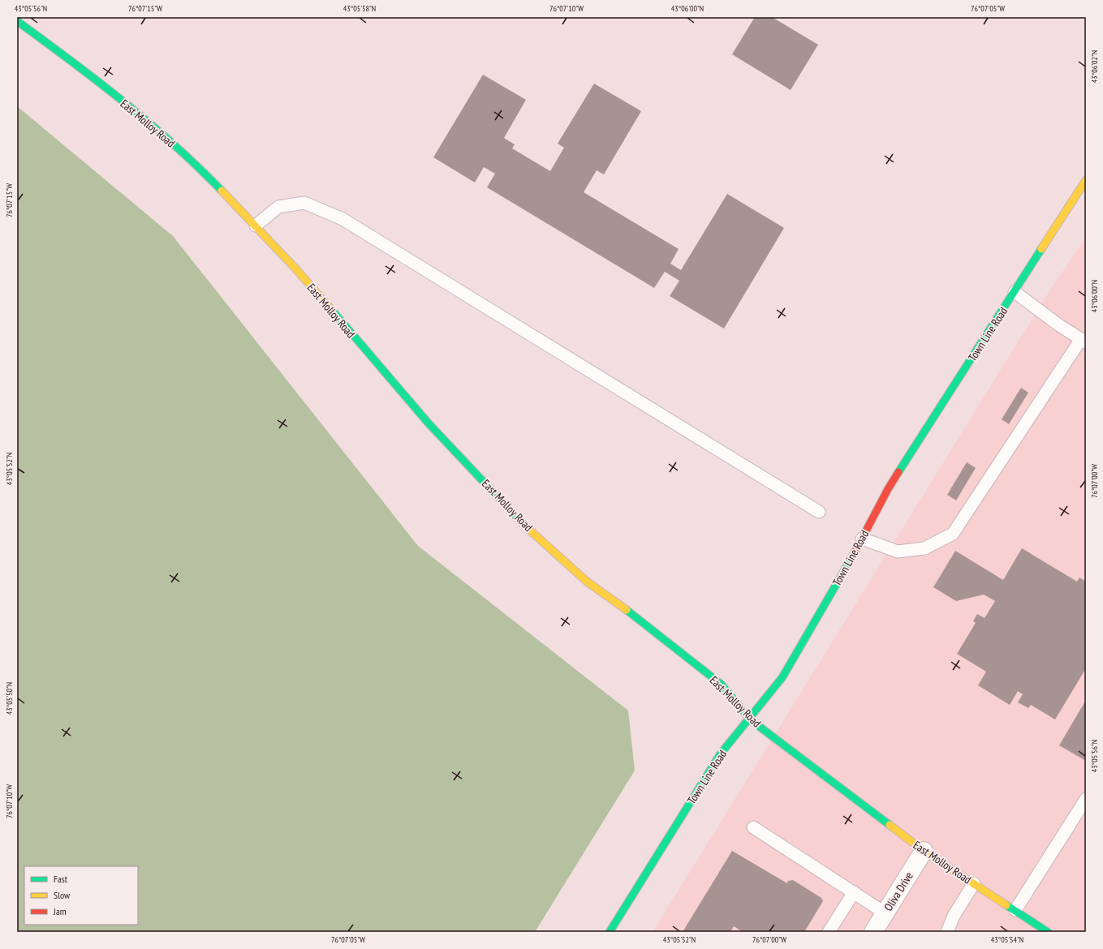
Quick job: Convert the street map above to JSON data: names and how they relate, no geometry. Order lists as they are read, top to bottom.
{
  "streets": {
    "street": ["East Molloy Road", "Town Line Road", "Oliva Drive"]
  },
  "crossings": [
    ["East Molloy Road", "Town Line Road"],
    ["East Molloy Road", "Oliva Drive"]
  ],
  "legend": ["Fast", "Slow", "Jam"],
  "coordinates": [
    "43°05'56\"N",
    "76°07'15\"W",
    "43°05'58\"N",
    "76°07'10\"W",
    "43°06'00\"N",
    "76°07'05\"W",
    "43°06'02\"N",
    "43°05'52\"N",
    "76°07'00\"W",
    "43°05'50\"N",
    "43°05'54\"N"
  ]
}
